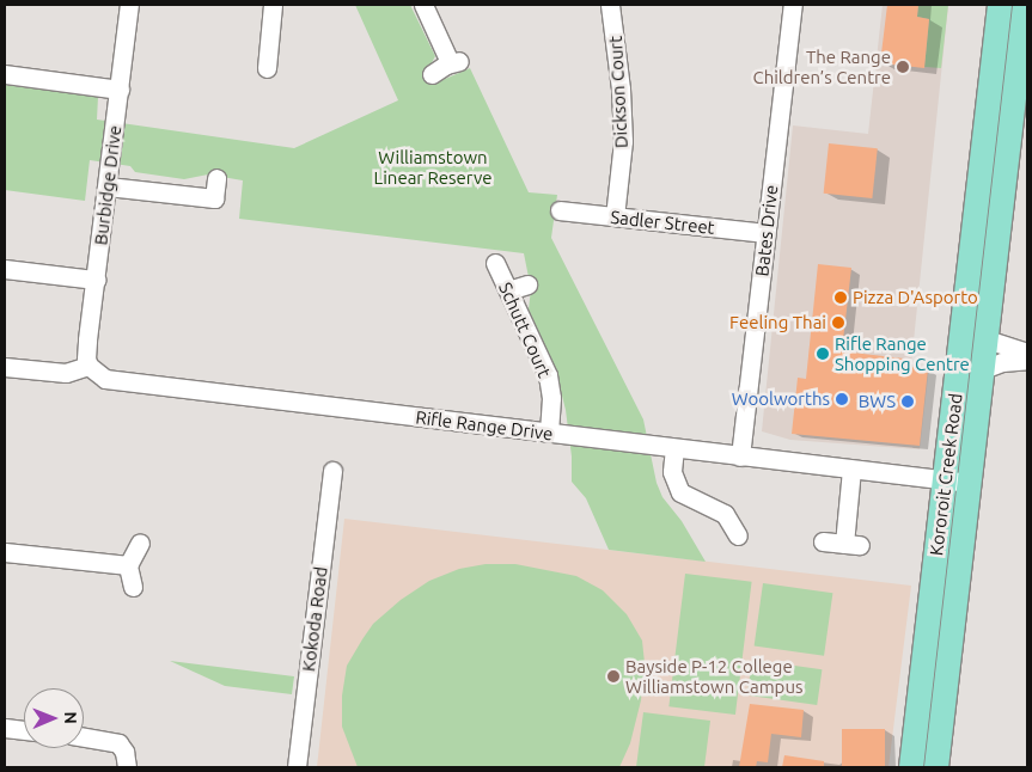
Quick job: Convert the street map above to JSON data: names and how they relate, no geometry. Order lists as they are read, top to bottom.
{
  "streets": {
    "main road": ["Kororoit Creek Road"],
    "street": [
      "Dickson Court",
      "Burbidge Drive",
      "Sadler Street",
      "Bates Drive",
      "Schutt Court",
      "Rifle Range Drive",
      "Kokoda Road"
    ]
  },
  "crossings": [
    ["Dickson Court", "Sadler Street"],
    ["Burbidge Drive", "Rifle Range Drive"],
    ["Sadler Street", "Bates Drive"],
    ["Bates Drive", "Rifle Range Drive"],
    ["Schutt Court", "Rifle Range Drive"],
    ["Rifle Range Drive", "Kororoit Creek Road"]
  ],
  "parks": ["Williamstown Linear Reserve"],
  "places": [
    "The Range Children’s Centre",
    "Pizza D'Asporto",
    "Feeling Thai",
    "Rifle Range Shopping Centre",
    "Woolworths",
    "BWS",
    "Bayside P-12 College Williamstown Campus"
  ],
  "north": "right"
}
